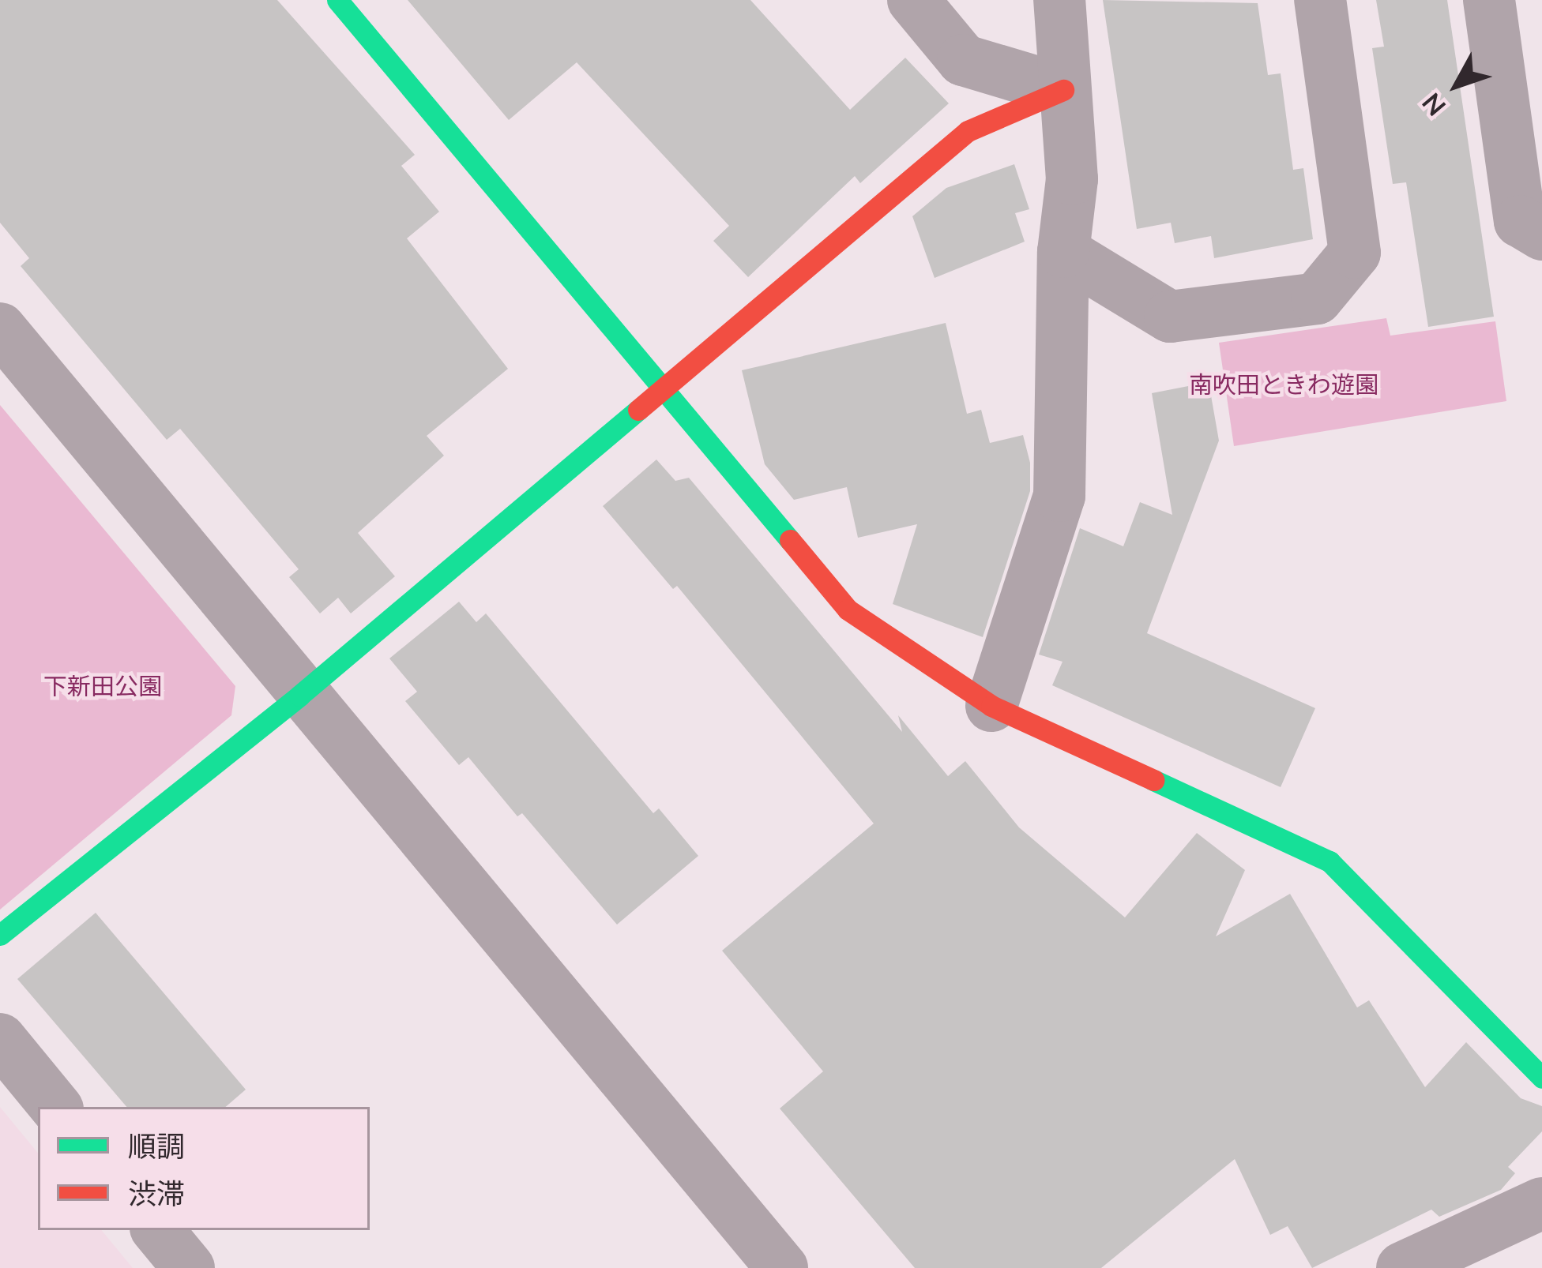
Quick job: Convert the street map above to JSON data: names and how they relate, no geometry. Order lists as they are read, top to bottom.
{
  "parks": ["南吹田ときわ遊園", "下新田公園"],
  "legend": ["順調", "渋滞"],
  "north": "bottom left"
}
